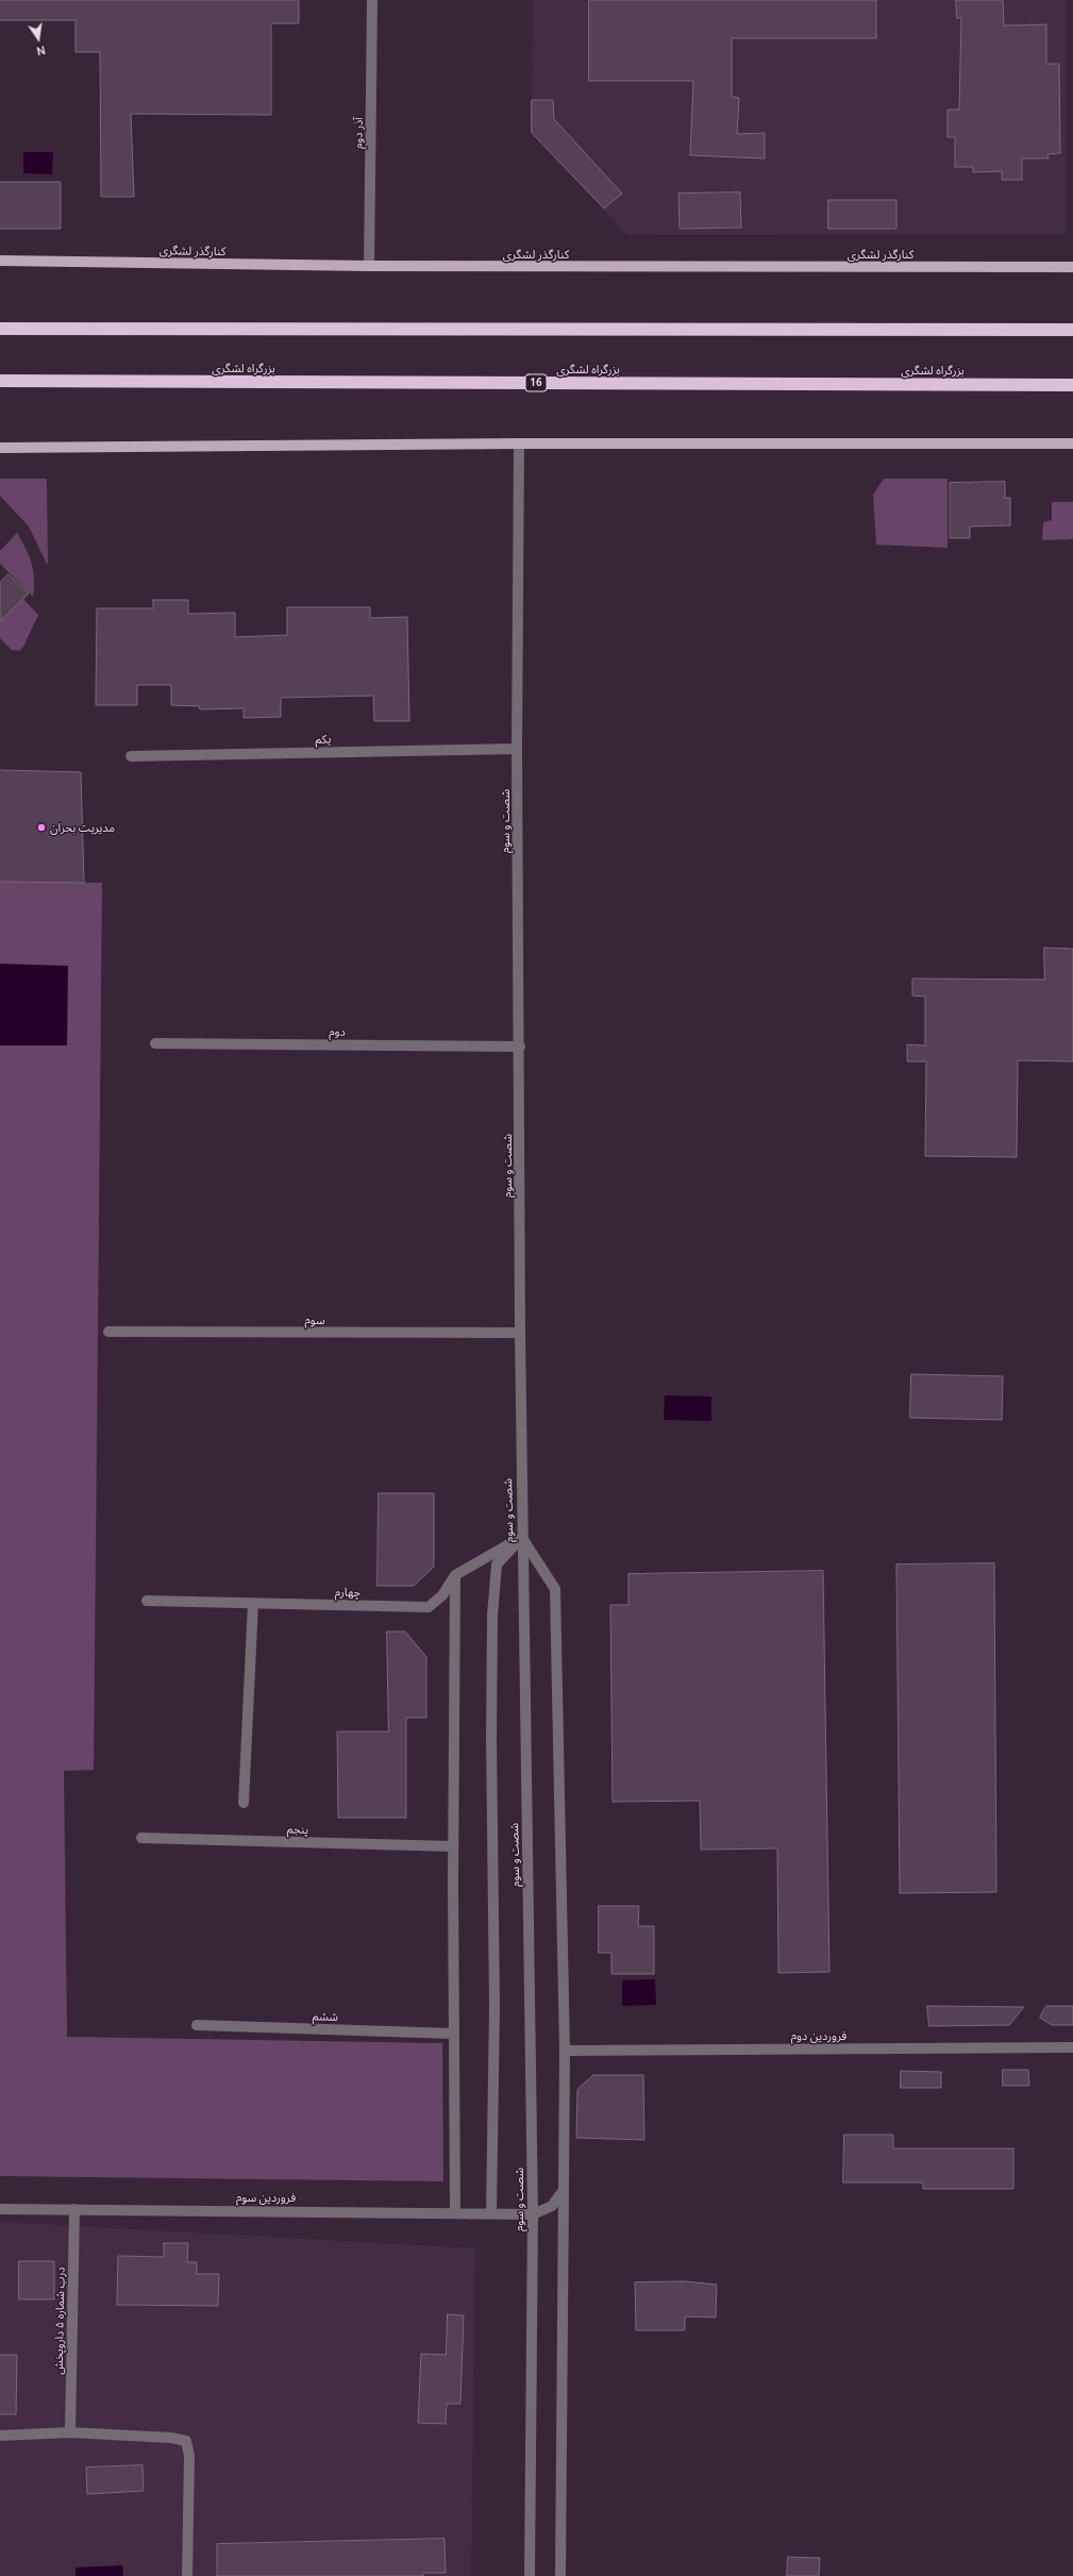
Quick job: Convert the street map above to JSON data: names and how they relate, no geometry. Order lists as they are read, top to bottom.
{
  "streets": {
    "highway": ["بزرگراه لشگری", "16"],
    "main road": ["کنارگذر لشگری"],
    "street": [
      "آذر دوم",
      "یکم",
      "شصت و سوم",
      "دوم",
      "سوم",
      "چهارم",
      "پنجم",
      "ششم",
      "فروردین دوم",
      "فروردین سوم",
      "درب شماره ۵ داروپخش"
    ]
  },
  "crossings": [
    ["آذر دوم", "کنارگذر لشگری"],
    ["یکم", "شصت و سوم"],
    ["شصت و سوم", "دوم"],
    ["شصت و سوم", "سوم"],
    ["شصت و سوم", "چهارم"],
    ["شصت و سوم", "فروردین سوم"],
    ["فروردین سوم", "درب شماره ۵ داروپخش"]
  ],
  "places": ["مدیریت بحران"],
  "north": "bottom"
}
